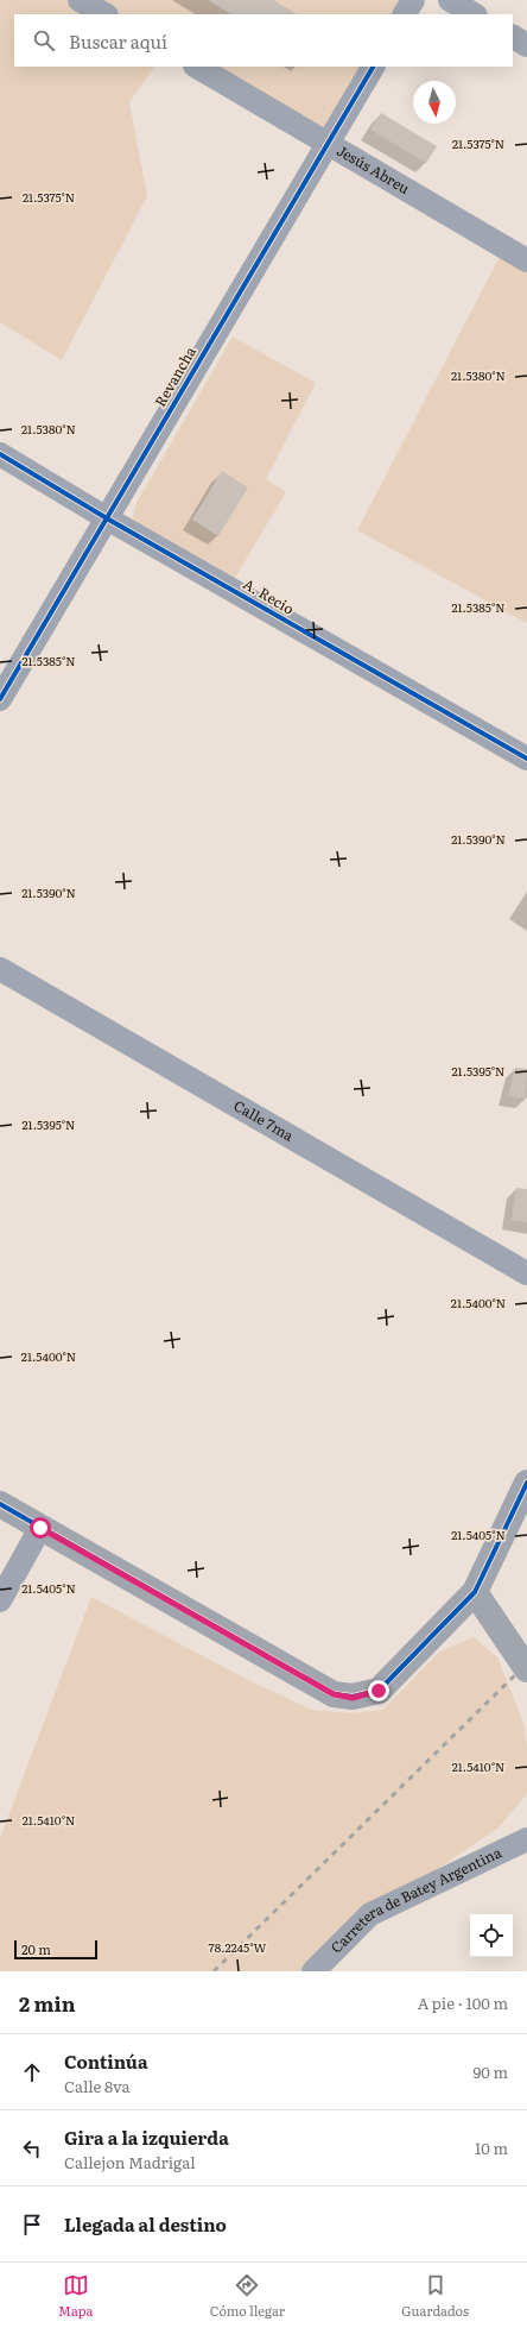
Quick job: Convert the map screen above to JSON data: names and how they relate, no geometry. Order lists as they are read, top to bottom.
{
  "streets": {
    "street": [
      "Jesús Abreu",
      "Revancha",
      "A. Recio",
      "Calle 7ma",
      "Carretera de Batey Argentina"
    ]
  },
  "crossings": [
    ["Jesús Abreu", "Revancha"],
    ["Revancha", "A. Recio"]
  ],
  "scale_bar": "20 m",
  "north": "bottom",
  "page": {
    "search": "Buscar aquí",
    "scale": "20 m",
    "heading": ["2 min", "A pie · 100 m"],
    "list": [
      ["Continúa", "Calle 8va", "90 m"],
      ["Gira a la izquierda", "Callejon Madrigal", "10 m"],
      "Llegada al destino"
    ],
    "nav": ["Mapa", "Cómo llegar", "Guardados"]
  },
  "coordinates": [
    "21.5375°N",
    "21.5380°N",
    "21.5385°N",
    "21.5390°N",
    "21.5395°N",
    "21.5400°N",
    "21.5405°N",
    "21.5410°N",
    "78.2245°W"
  ]
}
